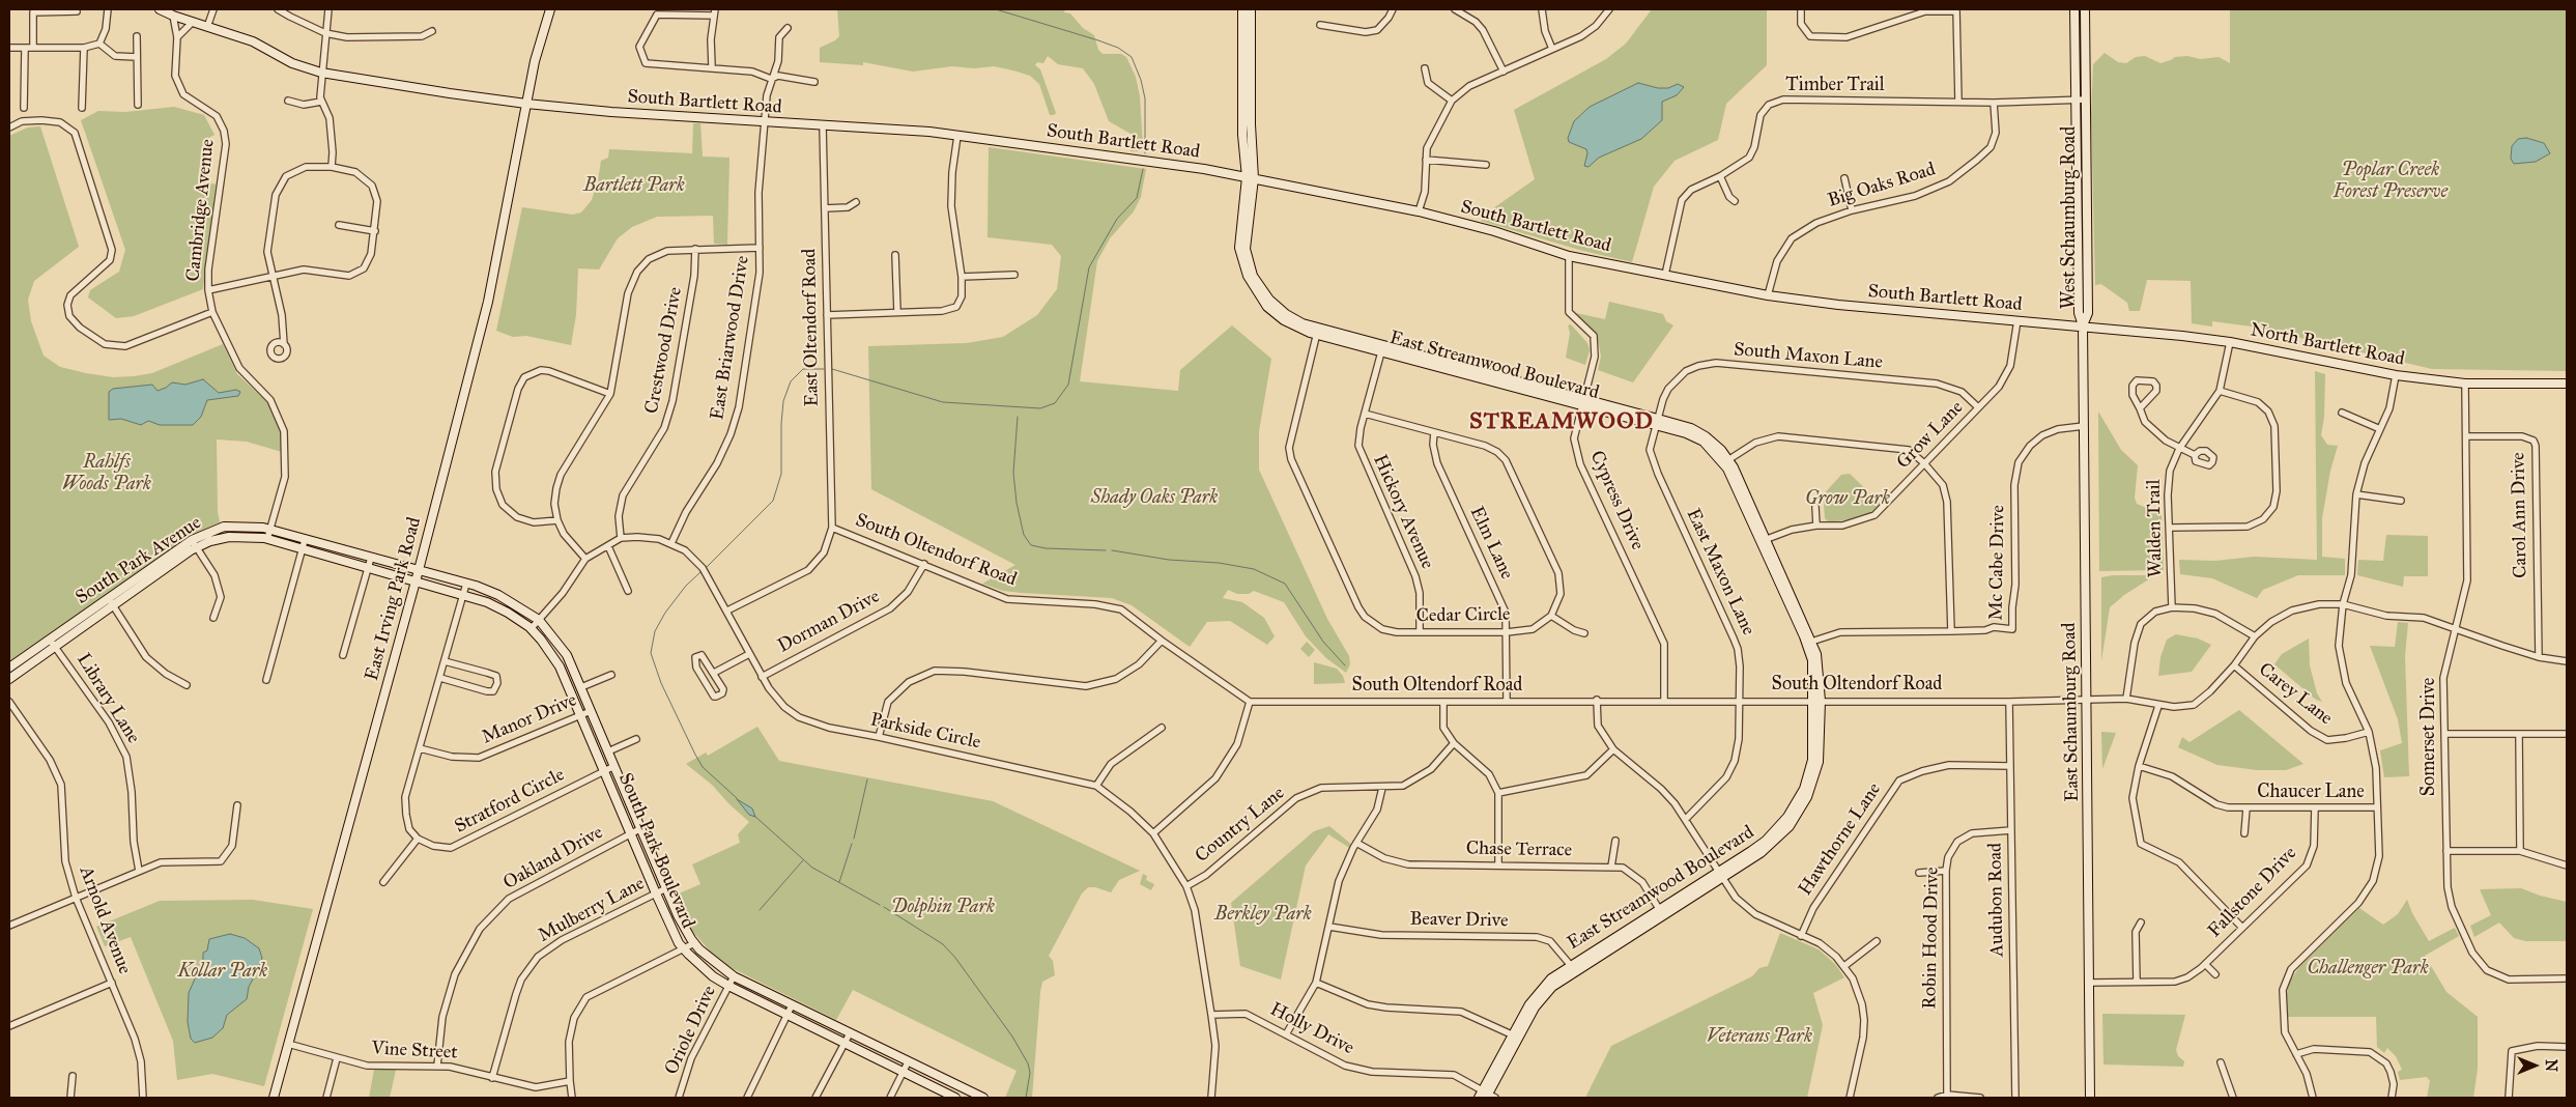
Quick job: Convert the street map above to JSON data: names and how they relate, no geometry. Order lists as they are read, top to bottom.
{
  "streets": {
    "street": [
      "Timber Trail",
      "South Bartlett Road",
      "Big Oaks Road",
      "Cambridge Avenue",
      "West Schaumburg Road",
      "East Oltendorf Road",
      "East Briarwood Drive",
      "North Bartlett Road",
      "Crestwood Drive",
      "South Maxon Lane",
      "East Streamwood Boulevard",
      "Grow Lane",
      "Cypress Drive",
      "Hickory Avenue",
      "Carol Ann Drive",
      "Walden Trail",
      "Elm Lane",
      "South Oltendorf Road",
      "South Park Avenue",
      "Mc Cabe Drive",
      "East Maxon Lane",
      "East Irving Park Road",
      "Cedar Circle",
      "Dorman Drive",
      "Carey Lane",
      "Library Lane",
      "East Schaumburg Road",
      "Manor Drive",
      "Parkside Circle",
      "Somerset Drive",
      "Chaucer Lane",
      "Stratford Circle",
      "Country Lane",
      "Hawthorne Lane",
      "Chase Terrace",
      "South Park Boulevard",
      "Oakland Drive",
      "Fallstone Drive",
      "Audubon Road",
      "Mulberry Lane",
      "Arnold Avenue",
      "Beaver Drive",
      "Robin Hood Drive",
      "Holly Drive",
      "Oriole Drive",
      "Vine Street"
    ]
  },
  "crossings": [
    ["Timber Trail", "South Bartlett Road"],
    ["Timber Trail", "Big Oaks Road"],
    ["Timber Trail", "West Schaumburg Road"],
    ["South Bartlett Road", "Big Oaks Road"],
    ["South Bartlett Road", "Cambridge Avenue"],
    ["South Bartlett Road", "West Schaumburg Road"],
    ["South Bartlett Road", "East Oltendorf Road"],
    ["South Bartlett Road", "East Briarwood Drive"],
    ["South Bartlett Road", "North Bartlett Road"],
    ["South Bartlett Road", "East Streamwood Boulevard"],
    ["South Bartlett Road", "Grow Lane"],
    ["South Bartlett Road", "Cypress Drive"],
    ["South Bartlett Road", "East Irving Park Road"],
    ["South Bartlett Road", "East Schaumburg Road"],
    ["Cambridge Avenue", "South Park Avenue"],
    ["West Schaumburg Road", "North Bartlett Road"],
    ["West Schaumburg Road", "East Schaumburg Road"],
    ["East Oltendorf Road", "South Oltendorf Road"],
    ["East Oltendorf Road", "Parkside Circle"],
    ["East Briarwood Drive", "Parkside Circle"],
    ["North Bartlett Road", "Walden Trail"],
    ["North Bartlett Road", "East Schaumburg Road"],
    ["North Bartlett Road", "Somerset Drive"],
    ["Crestwood Drive", "Parkside Circle"],
    ["South Maxon Lane", "East Streamwood Boulevard"],
    ["South Maxon Lane", "Grow Lane"],
    ["South Maxon Lane", "East Maxon Lane"],
    ["East Streamwood Boulevard", "Grow Lane"],
    ["East Streamwood Boulevard", "Cypress Drive"],
    ["East Streamwood Boulevard", "Hickory Avenue"],
    ["East Streamwood Boulevard", "South Oltendorf Road"],
    ["East Streamwood Boulevard", "Mc Cabe Drive"],
    ["East Streamwood Boulevard", "East Maxon Lane"],
    ["East Streamwood Boulevard", "Cedar Circle"],
    ["East Streamwood Boulevard", "Chase Terrace"],
    ["East Streamwood Boulevard", "Beaver Drive"],
    ["East Streamwood Boulevard", "Holly Drive"],
    ["Cypress Drive", "South Oltendorf Road"],
    ["Hickory Avenue", "Cedar Circle"],
    ["Carol Ann Drive", "South Oltendorf Road"],
    ["Carol Ann Drive", "Somerset Drive"],
    ["Elm Lane", "South Oltendorf Road"],
    ["Elm Lane", "Cedar Circle"],
    ["South Oltendorf Road", "East Maxon Lane"],
    ["South Oltendorf Road", "Dorman Drive"],
    ["South Oltendorf Road", "Carey Lane"],
    ["South Oltendorf Road", "East Schaumburg Road"],
    ["South Oltendorf Road", "Somerset Drive"],
    ["South Oltendorf Road", "Audubon Road"],
    ["South Park Avenue", "East Irving Park Road"],
    ["South Park Avenue", "Library Lane"],
    ["South Park Avenue", "South Park Boulevard"],
    ["Mc Cabe Drive", "East Schaumburg Road"],
    ["East Irving Park Road", "South Park Boulevard"],
    ["East Irving Park Road", "Vine Street"],
    ["Dorman Drive", "Parkside Circle"],
    ["East Schaumburg Road", "Fallstone Drive"],
    ["Manor Drive", "South Park Boulevard"],
    ["Parkside Circle", "Country Lane"],
    ["Parkside Circle", "Holly Drive"],
    ["Chaucer Lane", "Fallstone Drive"],
    ["Stratford Circle", "South Park Boulevard"],
    ["Hawthorne Lane", "Audubon Road"],
    ["South Park Boulevard", "Oakland Drive"],
    ["South Park Boulevard", "Mulberry Lane"],
    ["South Park Boulevard", "Oriole Drive"],
    ["Oakland Drive", "Vine Street"],
    ["Audubon Road", "Robin Hood Drive"],
    ["Mulberry Lane", "Vine Street"]
  ],
  "districts": ["STREAMWOOD"],
  "parks": [
    "Poplar Creek Forest Preserve",
    "Bartlett Park",
    "Rahlfs Woods Park",
    "Shady Oaks Park",
    "Grow Park",
    "Dolphin Park",
    "Berkley Park",
    "Challenger Park",
    "Kollar Park",
    "Veterans Park"
  ],
  "north": "right"
}
